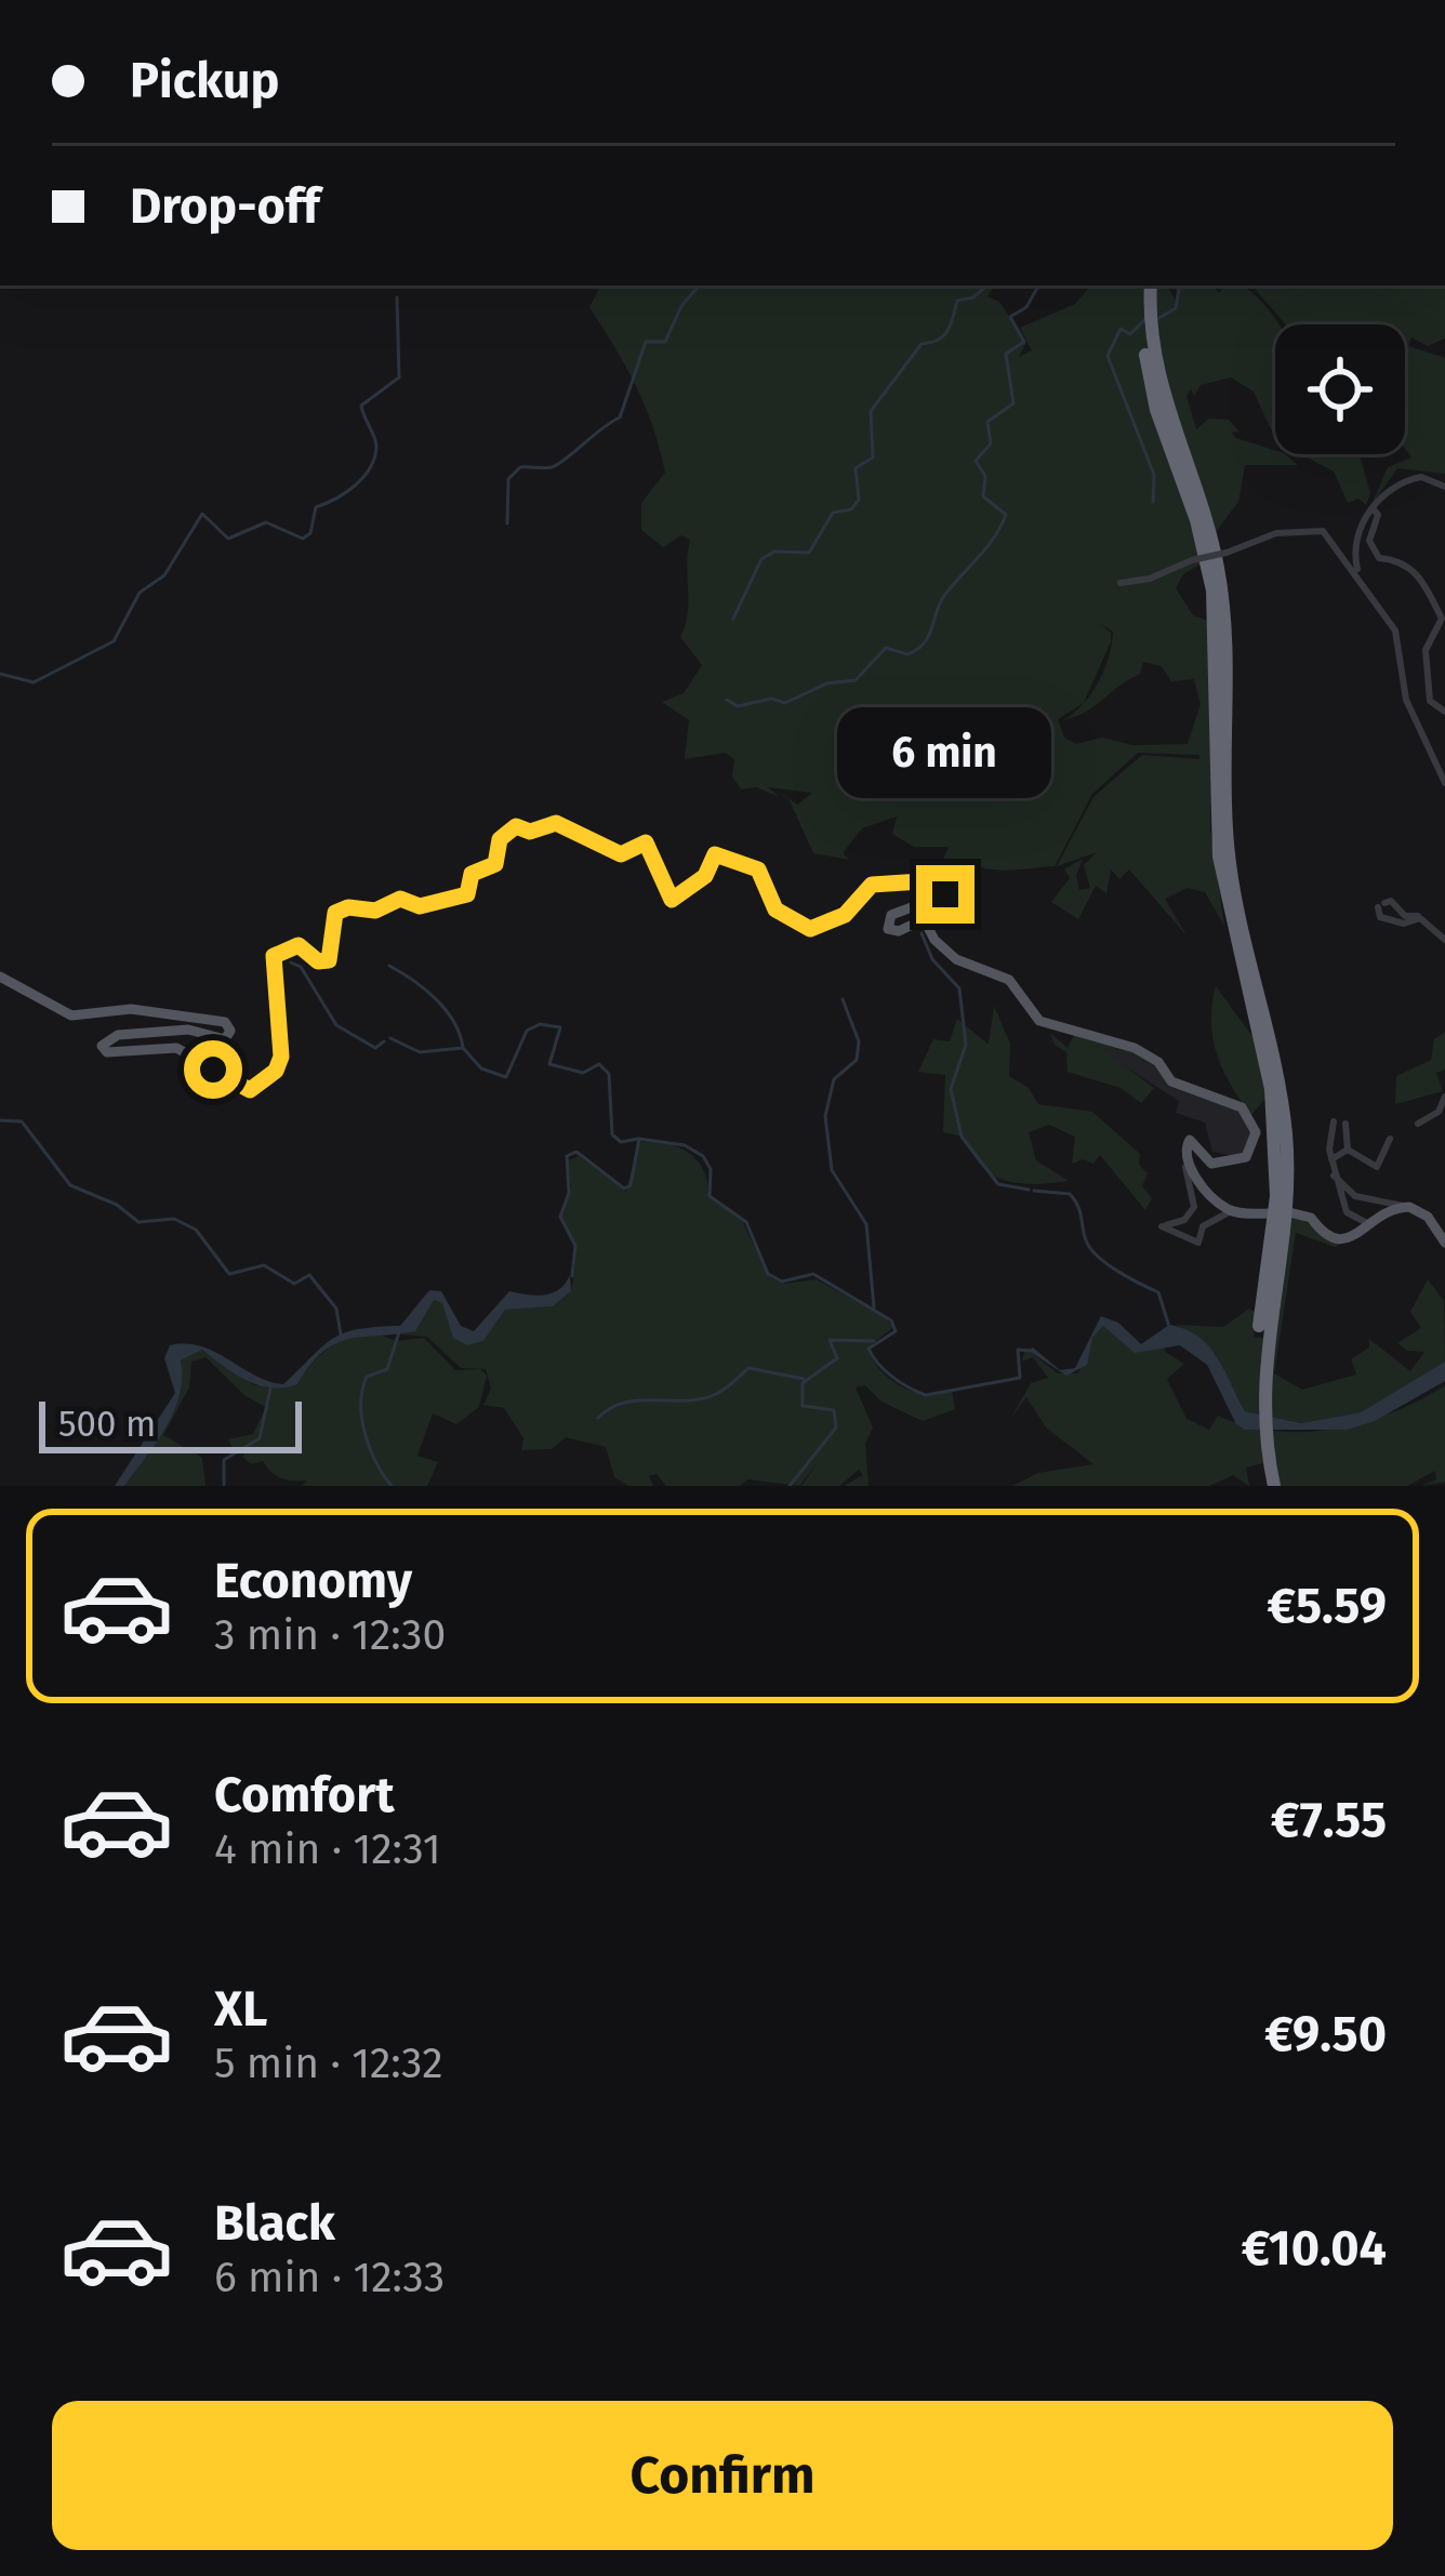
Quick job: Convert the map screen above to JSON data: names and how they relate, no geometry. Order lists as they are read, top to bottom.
{
  "scale_bar": "500 m",
  "page": {
    "banner": ["Pickup", "Drop-off"],
    "bubble": "6 min",
    "scale": "500 m",
    "list": [
      {
        "name": "Economy",
        "note": "3 min · 12:30",
        "value": "€5.59"
      },
      {
        "name": "Comfort",
        "note": "4 min · 12:31",
        "value": "€7.55"
      },
      {
        "name": "XL",
        "note": "5 min · 12:32",
        "value": "€9.50"
      },
      {
        "name": "Black",
        "note": "6 min · 12:33",
        "value": "€10.04"
      }
    ],
    "buttons": "Confirm"
  }
}
